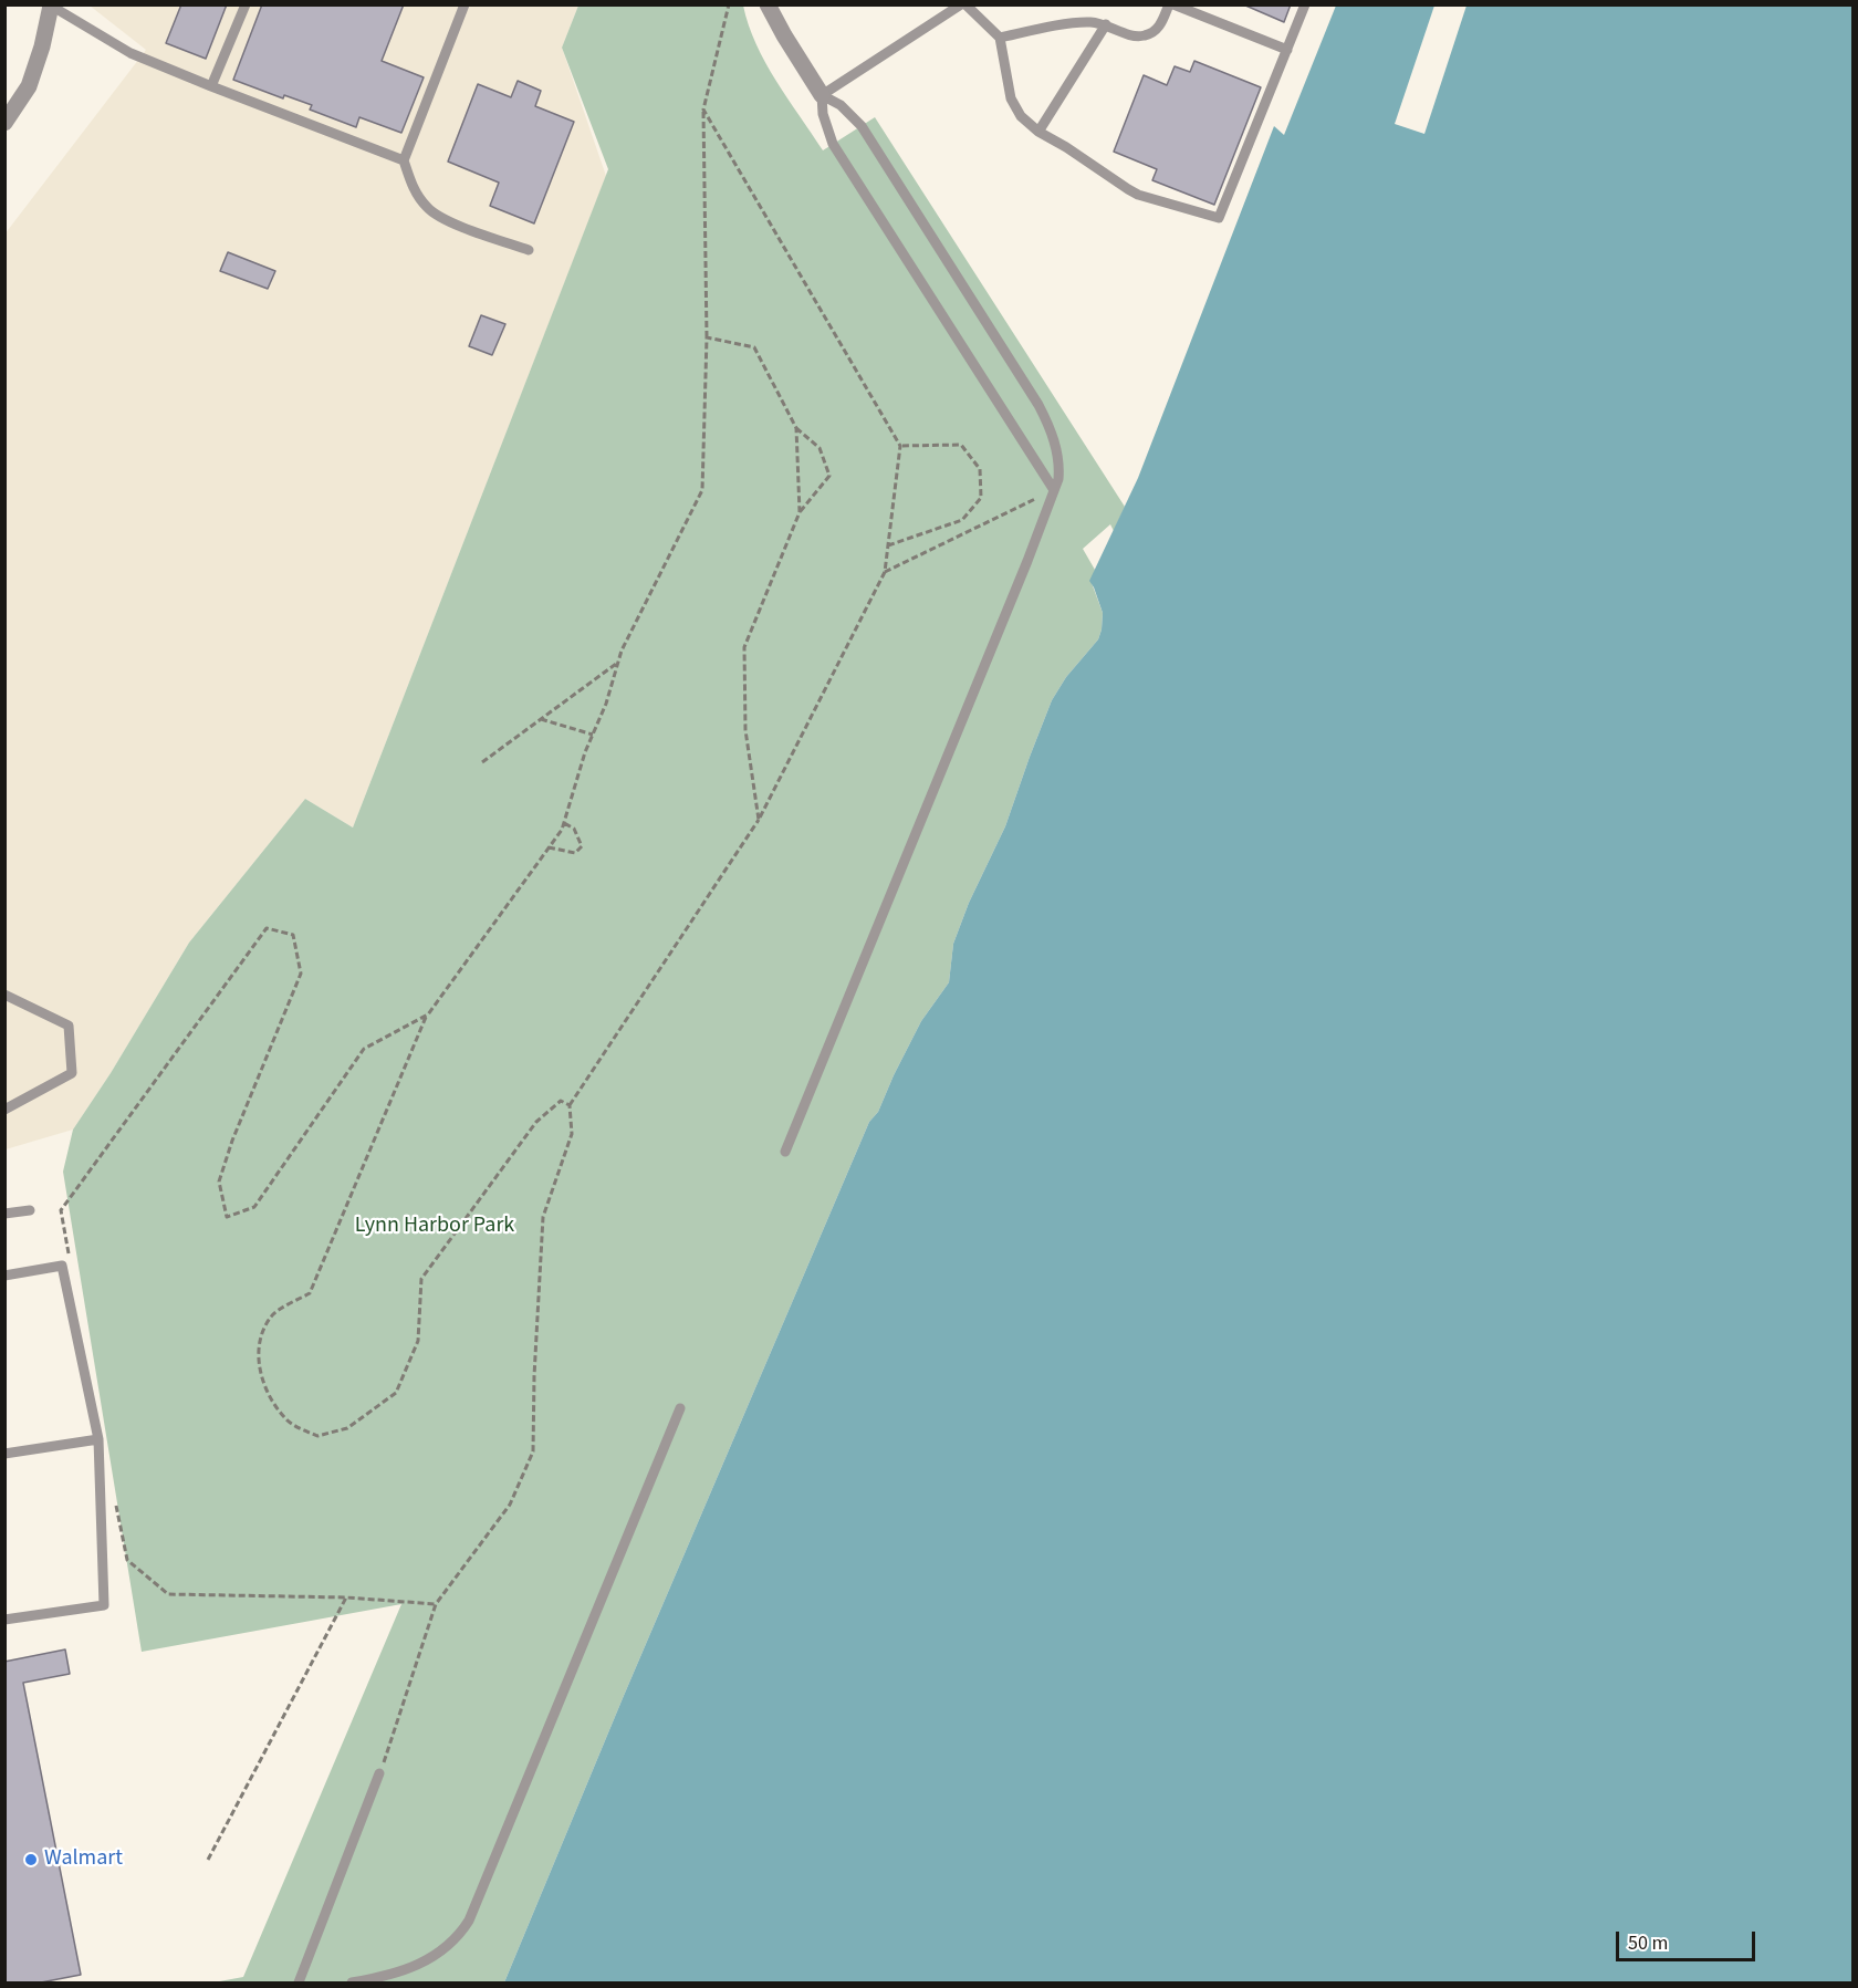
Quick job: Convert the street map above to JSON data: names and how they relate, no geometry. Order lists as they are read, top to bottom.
{
  "parks": ["Lynn Harbor Park"],
  "places": ["Walmart"],
  "scale_bar": "50 m"
}
